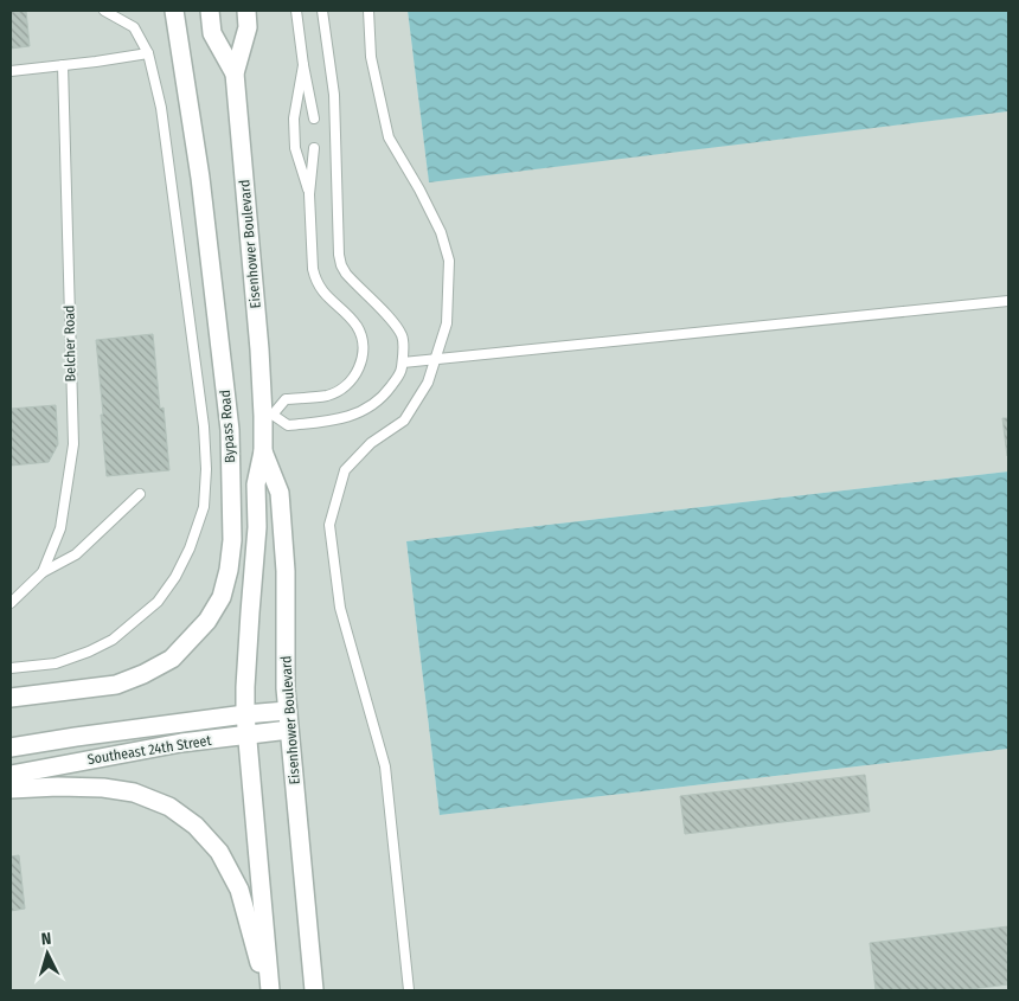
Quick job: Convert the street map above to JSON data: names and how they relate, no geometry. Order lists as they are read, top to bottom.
{
  "streets": {
    "street": ["Eisenhower Boulevard", "Bypass Road", "Southeast 24th Street"],
    "lane": ["Belcher Road"]
  },
  "crossings": [
    ["Eisenhower Boulevard", "Southeast 24th Street"]
  ],
  "north": "top"
}
